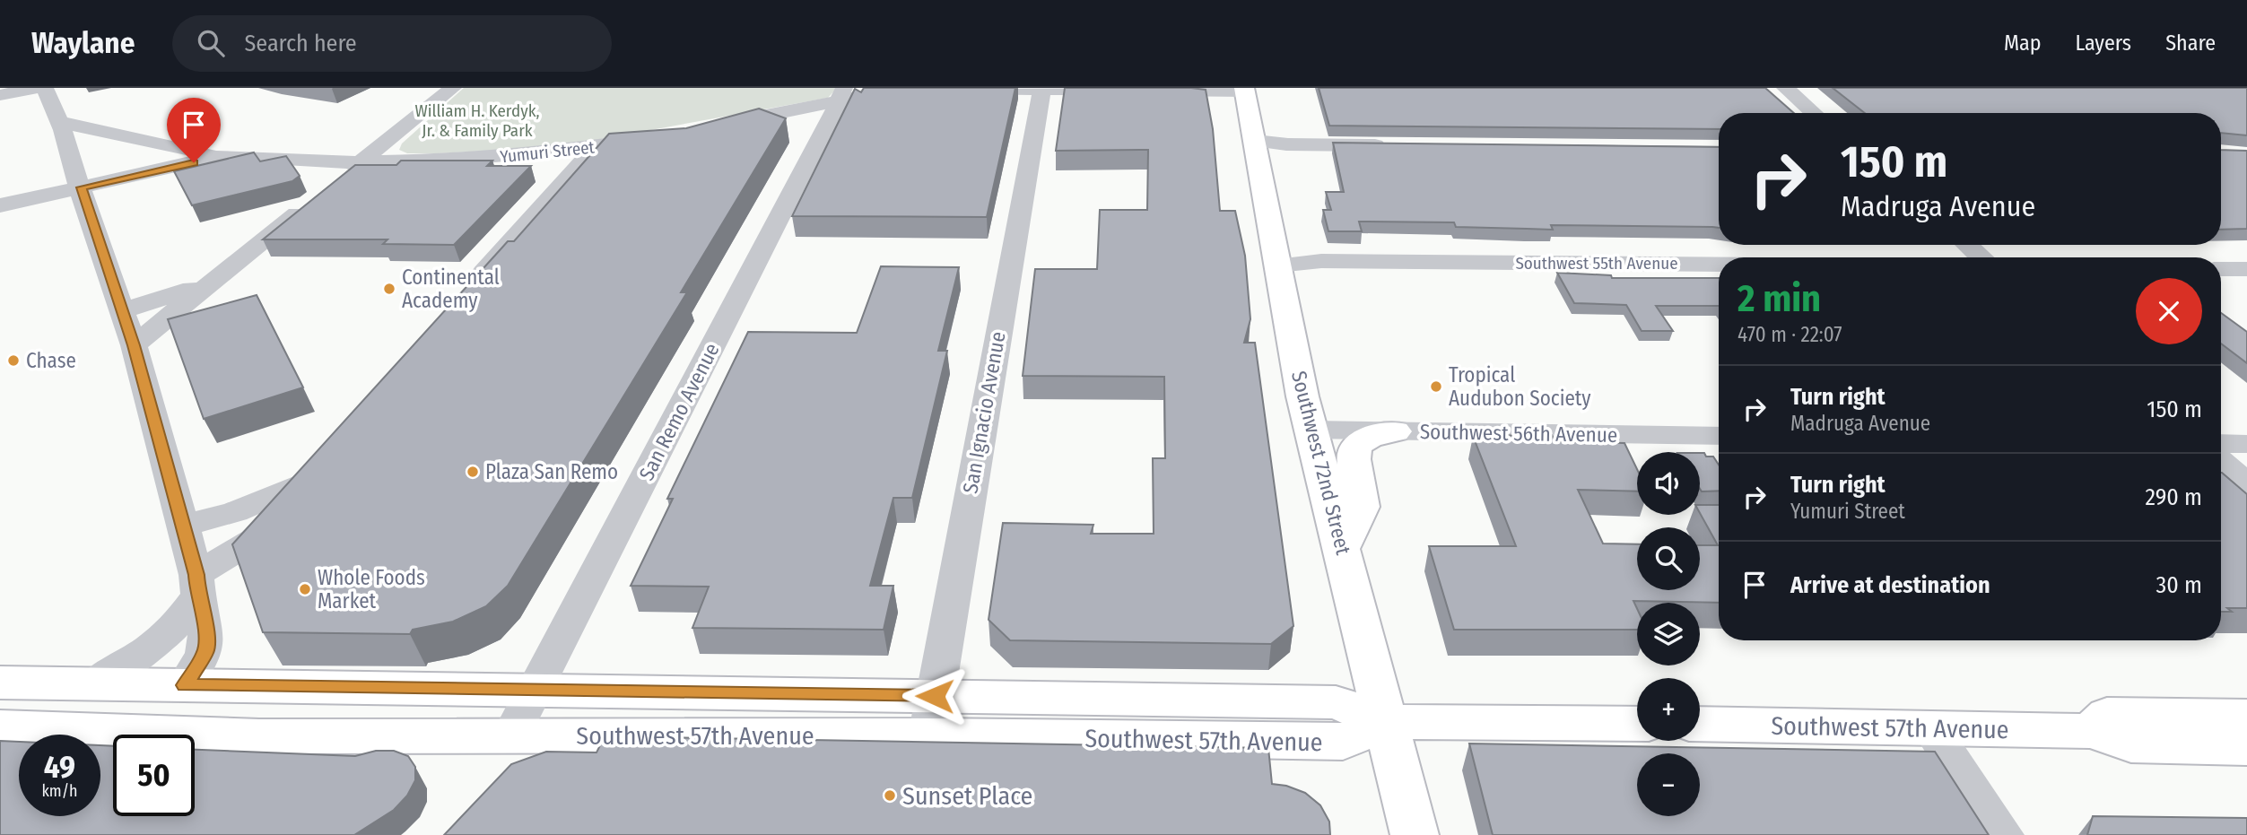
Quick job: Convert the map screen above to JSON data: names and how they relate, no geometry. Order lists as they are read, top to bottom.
{
  "streets": {
    "main road": ["Southwest 72nd Street", "Southwest 57th Avenue"],
    "street": [
      "Yumuri Street",
      "Southwest 55th Avenue",
      "San Remo Avenue",
      "San Ignacio Avenue",
      "Southwest 56th Avenue"
    ]
  },
  "crossings": [
    ["Southwest 55th Avenue", "Southwest 72nd Street"],
    ["San Remo Avenue", "Southwest 57th Avenue"],
    ["San Ignacio Avenue", "Southwest 57th Avenue"],
    ["Southwest 56th Avenue", "Southwest 72nd Street"],
    ["Southwest 72nd Street", "Southwest 57th Avenue"]
  ],
  "parks": ["William H. Kerdyk, Jr. & Family Park"],
  "places": [
    "Continental Academy",
    "Chase",
    "Tropical Audubon Society",
    "Plaza San Remo",
    "Whole Foods Market",
    "Sunset Place"
  ],
  "page": {
    "header": "Waylane",
    "search": "Search here",
    "nav": ["Map", "Layers", "Share"],
    "turn": ["150 m", "Madruga Avenue"],
    "heading": ["2 min", "470 m · 22:07"],
    "list": [
      {
        "name": "Turn right",
        "note": "Madruga Avenue",
        "value": "150 m"
      },
      {
        "name": "Turn right",
        "note": "Yumuri Street",
        "value": "290 m"
      },
      {
        "name": "Arrive at destination",
        "value": "30 m"
      }
    ],
    "map_buttons": ["+", "−"],
    "speed": "49 km/h",
    "limit": "50"
  }
}
